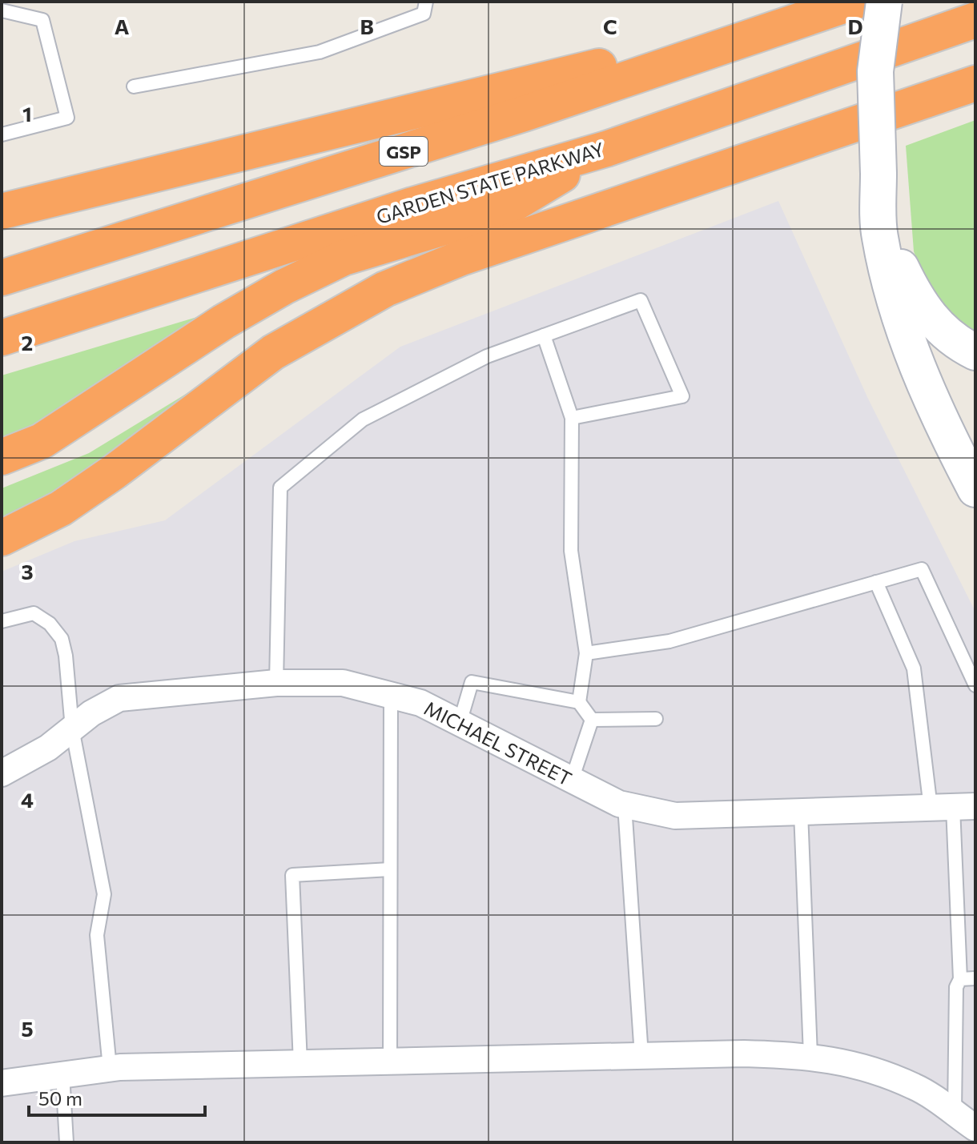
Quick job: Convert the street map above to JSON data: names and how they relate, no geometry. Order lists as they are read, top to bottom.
{
  "streets": {
    "highway": ["GSP", "GARDEN STATE PARKWAY"],
    "street": ["MICHAEL STREET"]
  },
  "scale_bar": "50 m",
  "grid": {
    "columns": [
      "A",
      "B",
      "C",
      "D"
    ],
    "rows": [
      "1",
      "2",
      "3",
      "4",
      "5"
    ]
  }
}
